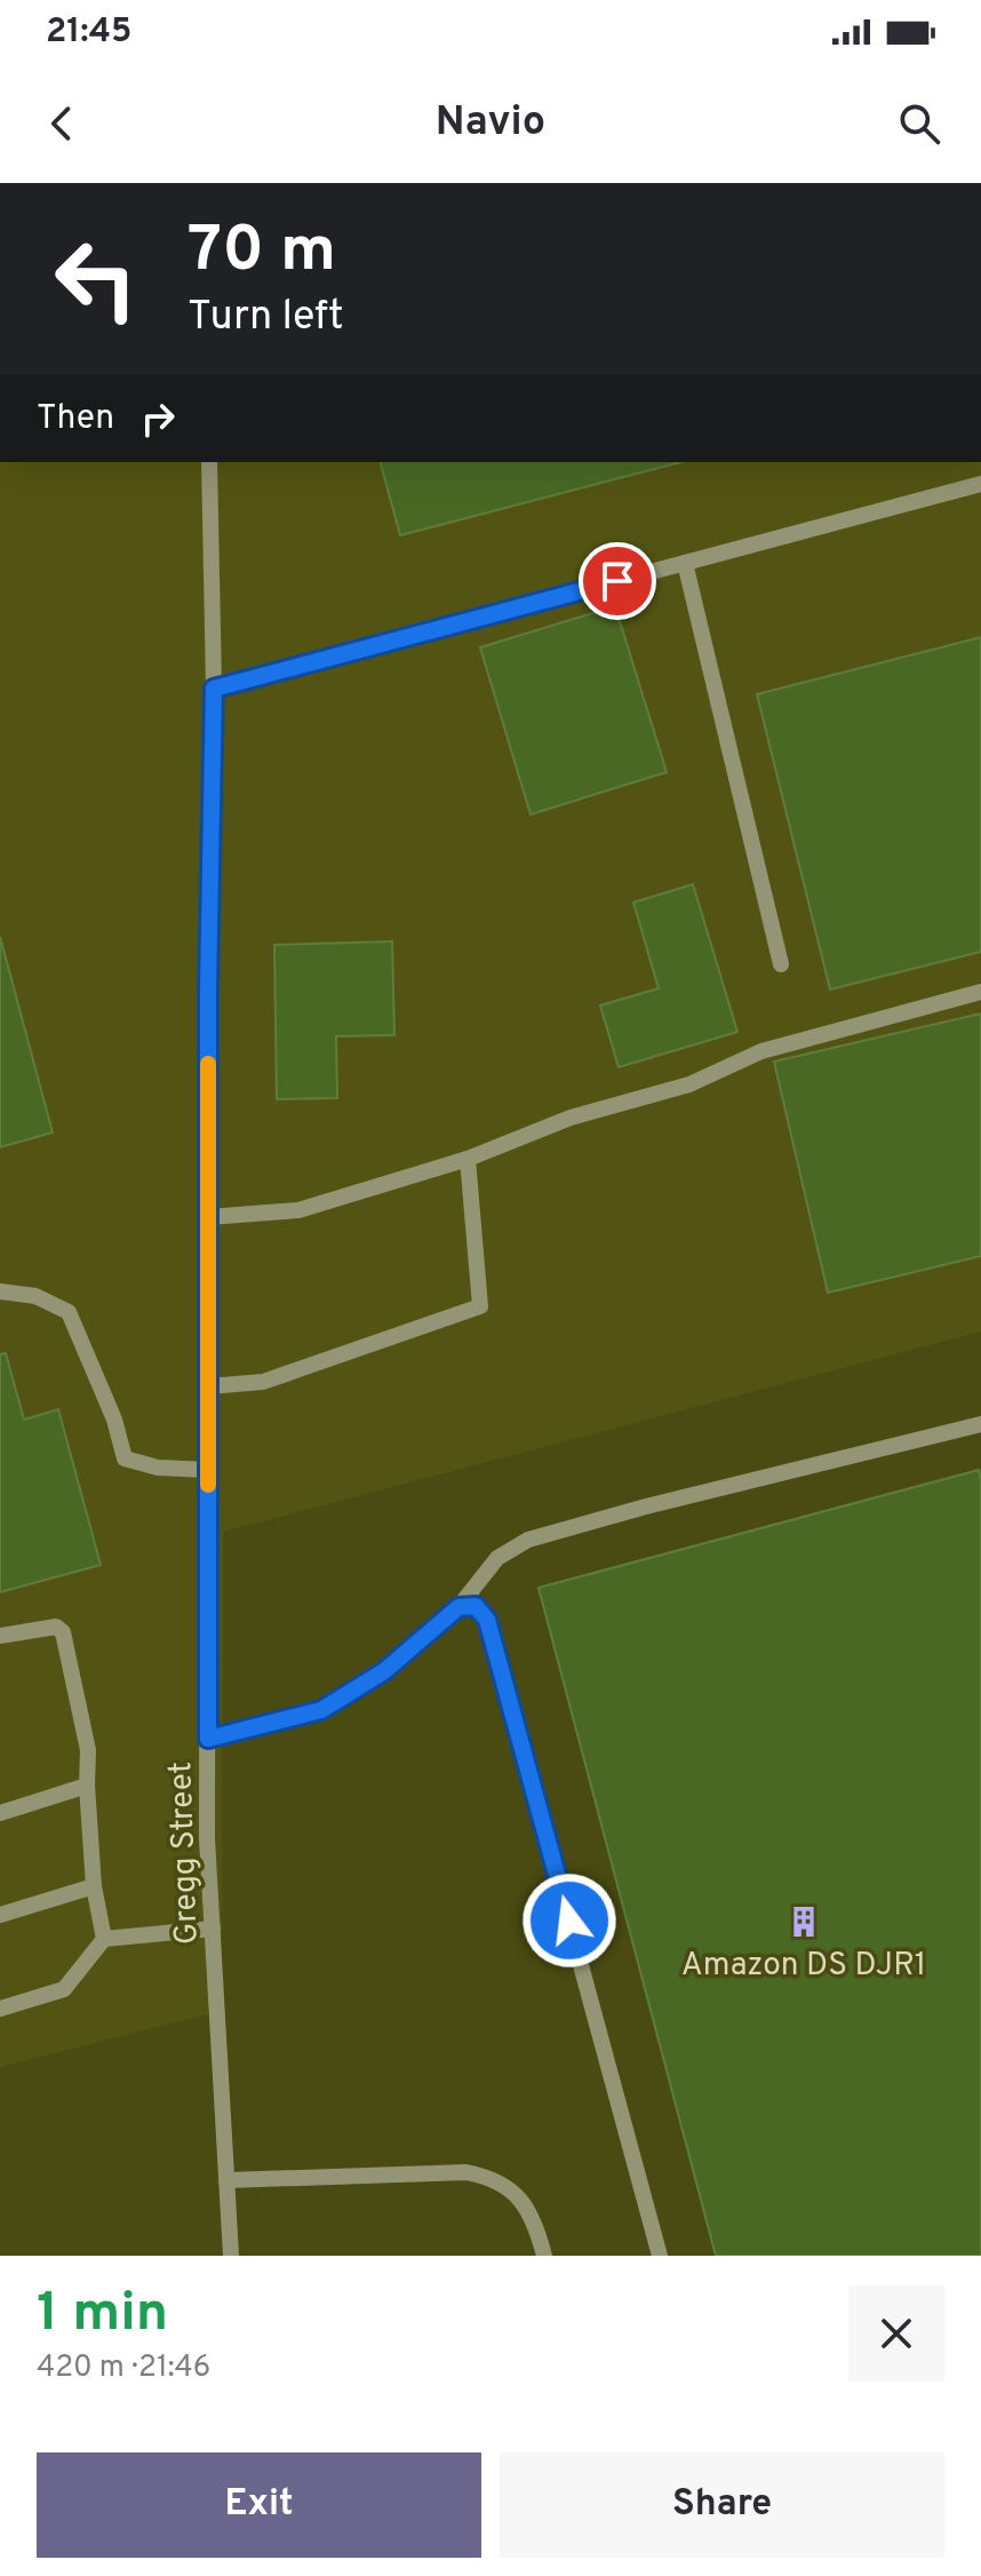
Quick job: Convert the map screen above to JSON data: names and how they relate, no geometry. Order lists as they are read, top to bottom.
{
  "streets": {
    "street": ["Gregg Street"]
  },
  "places": {
    "building": ["Amazon DS DJR1"]
  },
  "page": {
    "status": "21:45",
    "header": "Navio",
    "turn": ["70 m", "Turn left"],
    "then": "Then",
    "heading": ["1 min", "420 m · 21:46"],
    "buttons": ["Exit", "Share"]
  }
}
